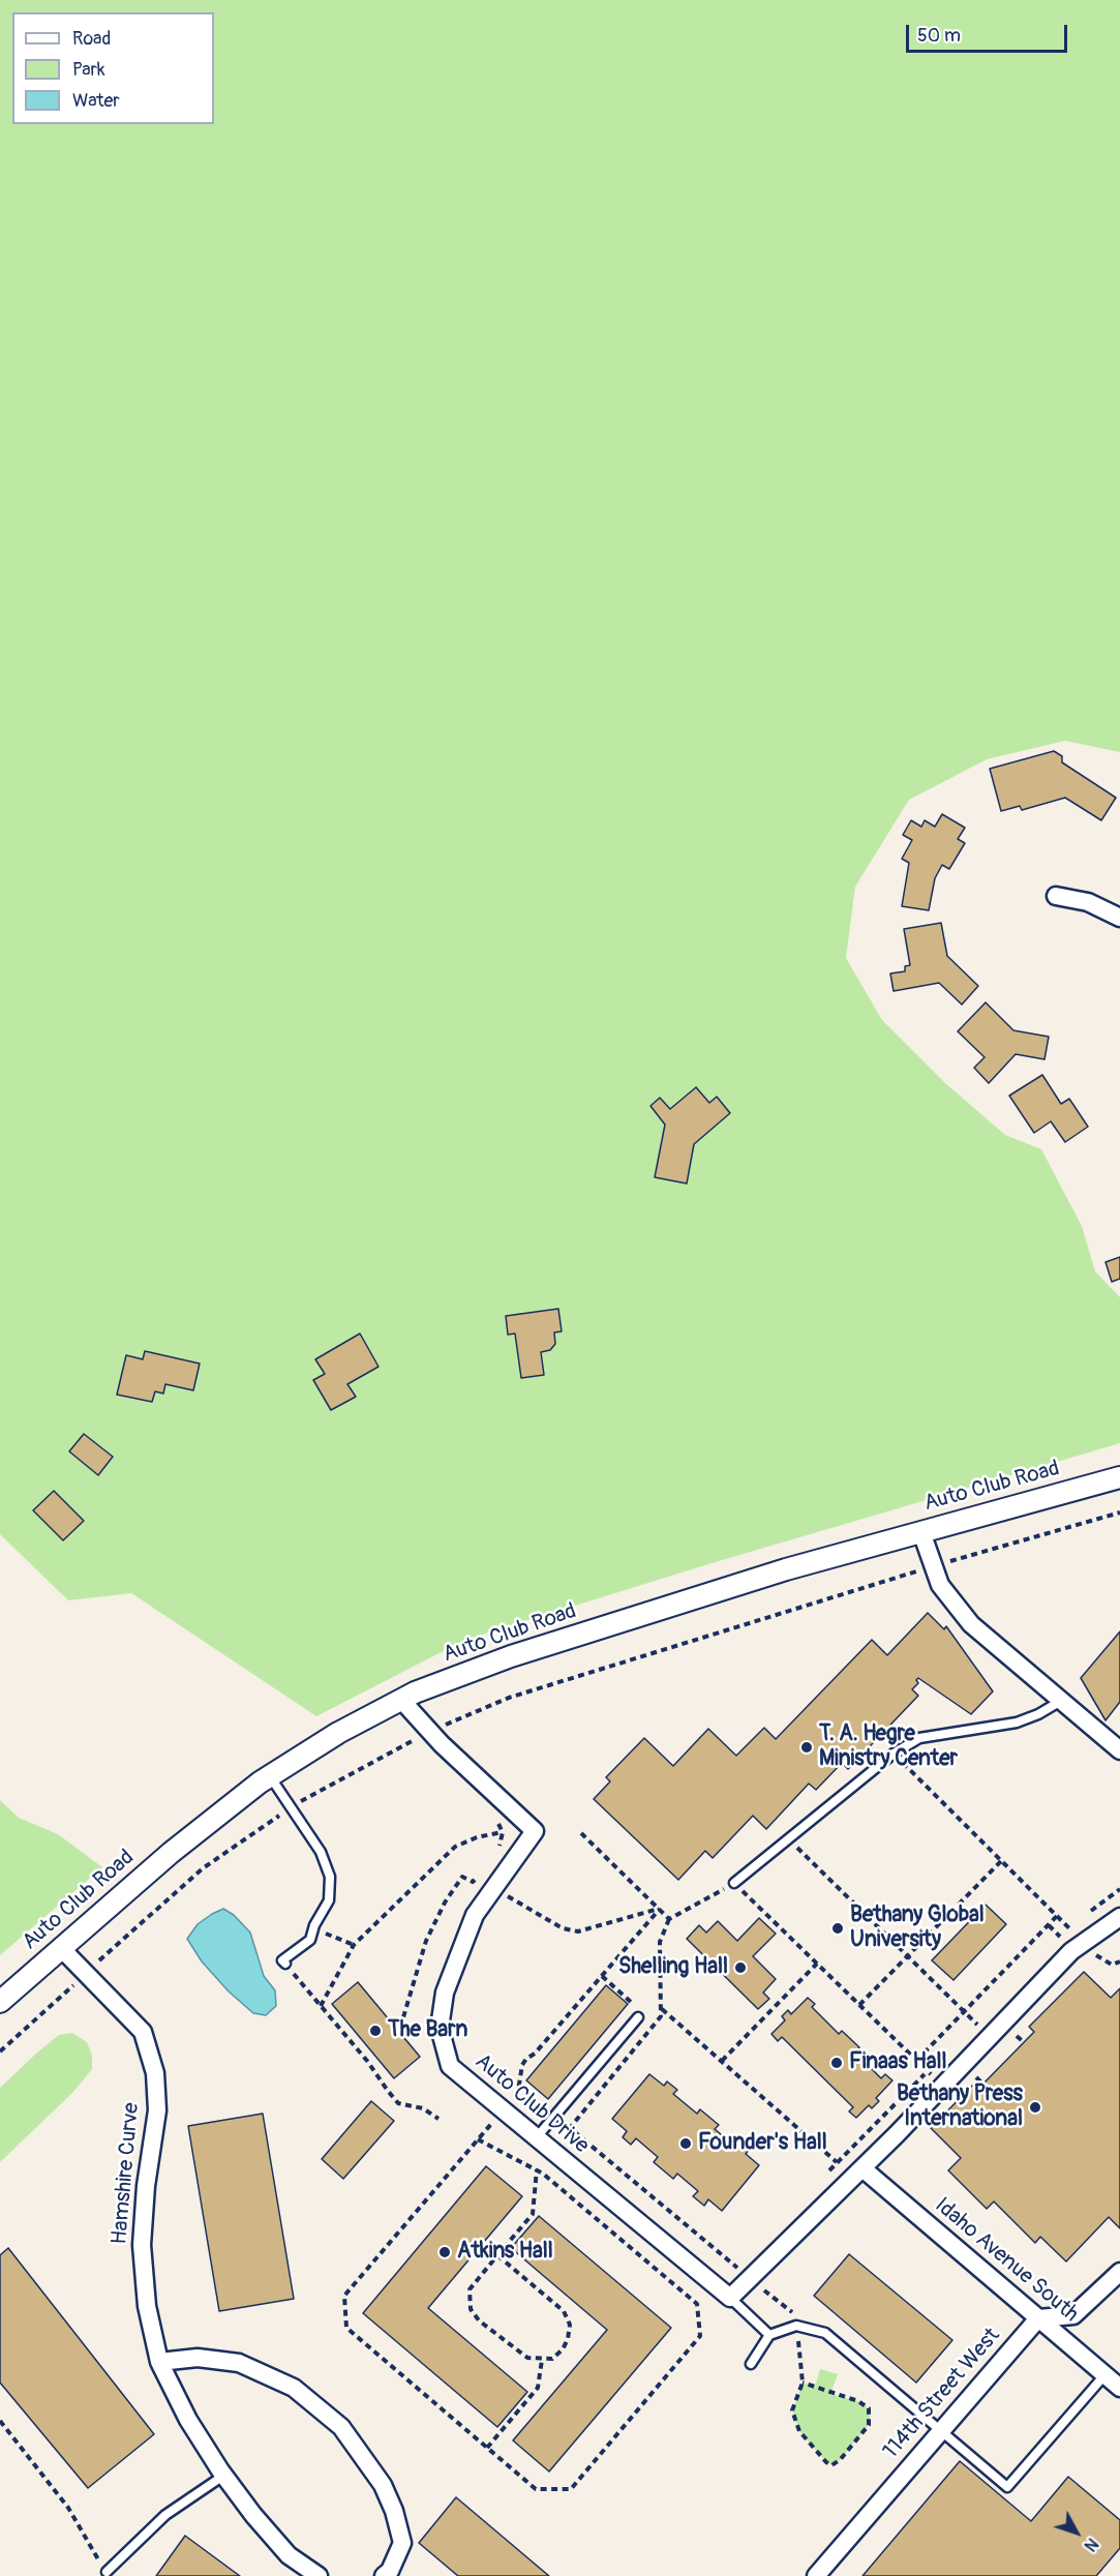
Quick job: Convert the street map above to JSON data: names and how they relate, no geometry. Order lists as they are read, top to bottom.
{
  "streets": {
    "street": [
      "Auto Club Road",
      "Auto Club Drive",
      "Hamshire Curve",
      "Idaho Avenue South",
      "114th Street West"
    ]
  },
  "crossings": [
    ["Auto Club Road", "Auto Club Drive"],
    ["Auto Club Road", "Hamshire Curve"],
    ["Idaho Avenue South", "114th Street West"]
  ],
  "places": [
    "T. A. Hegre Ministry Center",
    "Bethany Global University",
    "Shelling Hall",
    "The Barn",
    "Finaas Hall",
    "Bethany Press International",
    "Founder's Hall",
    "Atkins Hall"
  ],
  "legend": ["Road", "Park", "Water"],
  "scale_bar": "50 m",
  "north": "bottom right"
}
